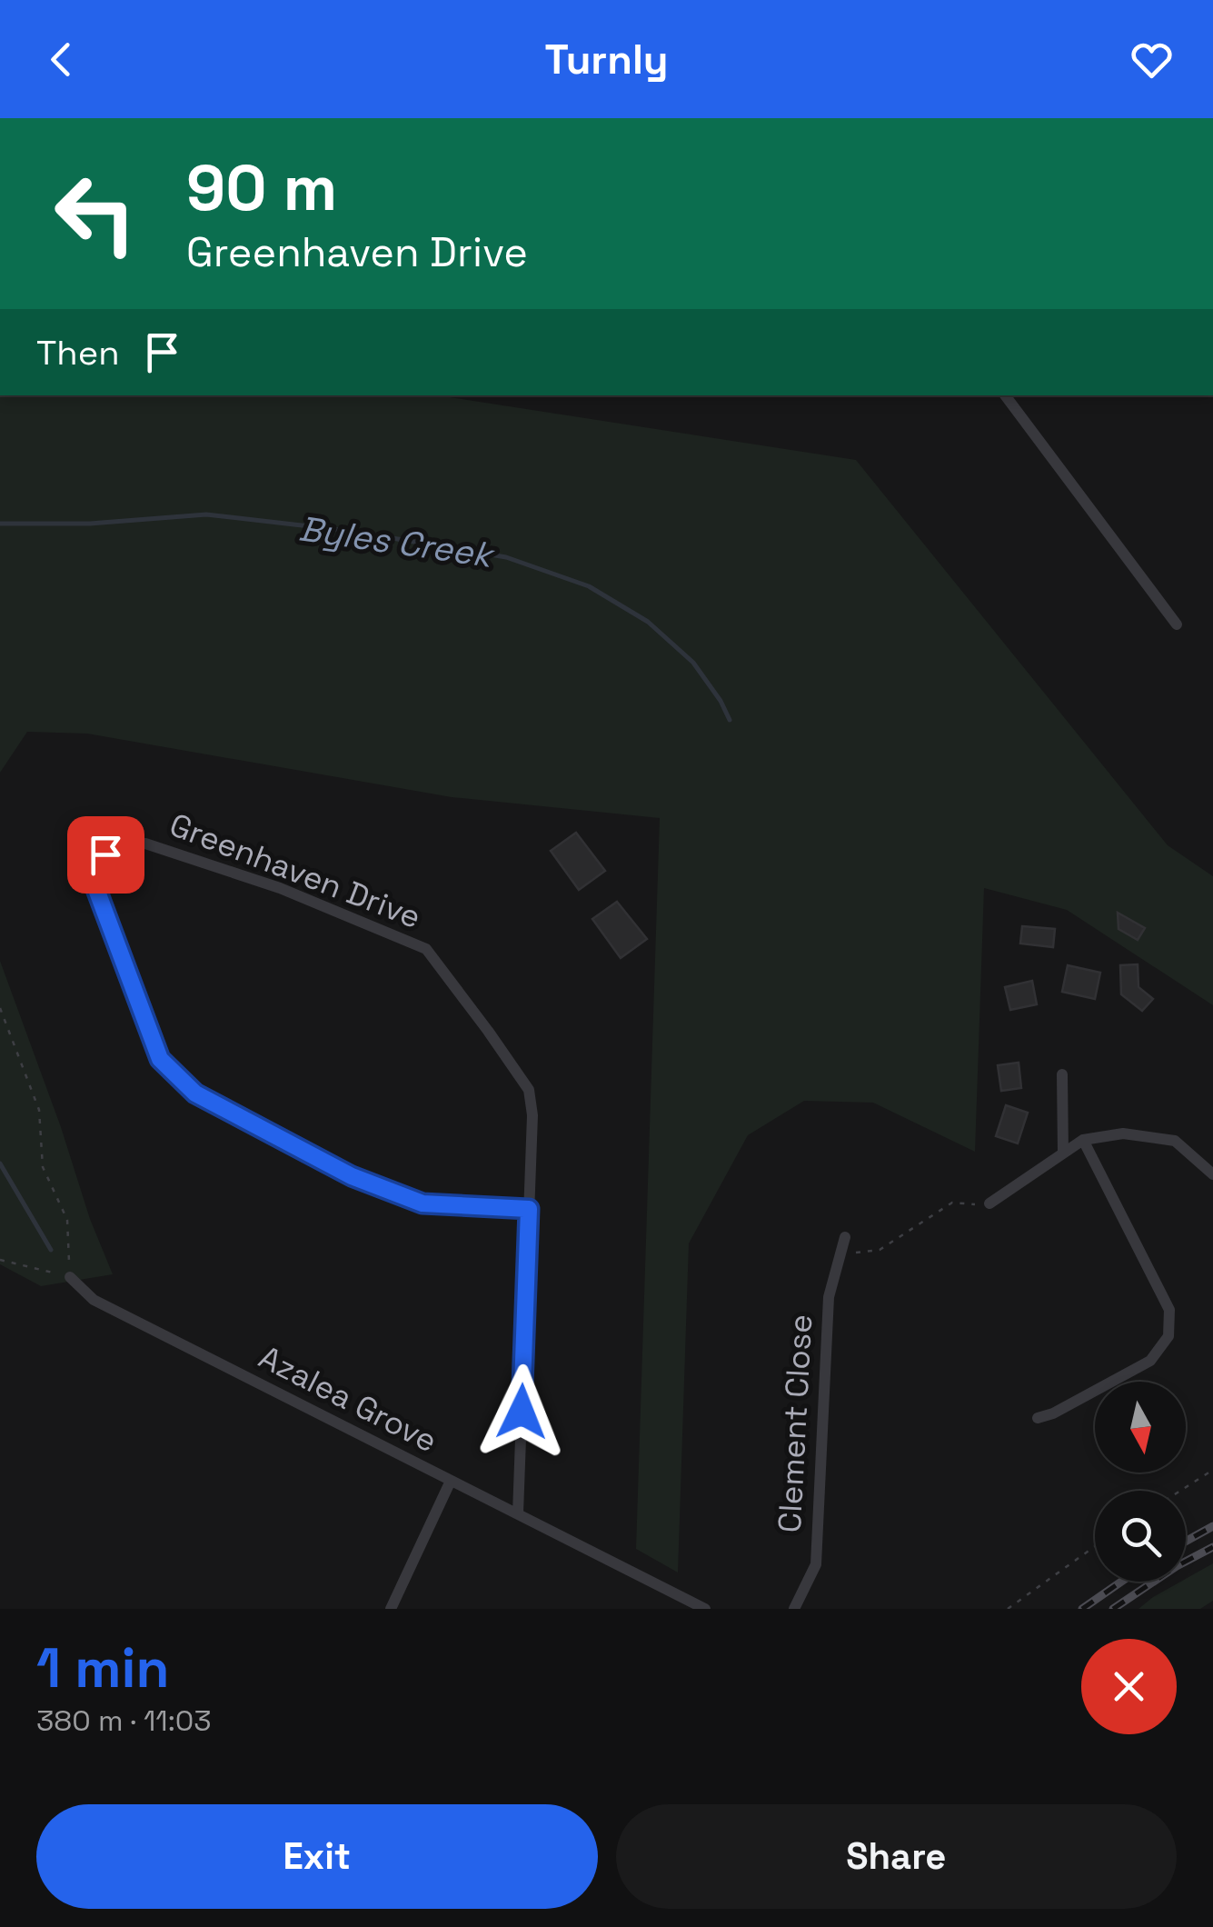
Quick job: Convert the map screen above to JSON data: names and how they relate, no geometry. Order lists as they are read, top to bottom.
{
  "streets": {
    "street": ["Greenhaven Drive", "Azalea Grove", "Clement Close"]
  },
  "crossings": [
    ["Greenhaven Drive", "Azalea Grove"]
  ],
  "water": ["Byles Creek"],
  "north": "bottom",
  "page": {
    "header": "Turnly",
    "turn": ["90 m", "Greenhaven Drive"],
    "then": "Then",
    "heading": ["1 min", "380 m · 11:03"],
    "buttons": ["Exit", "Share"]
  }
}
